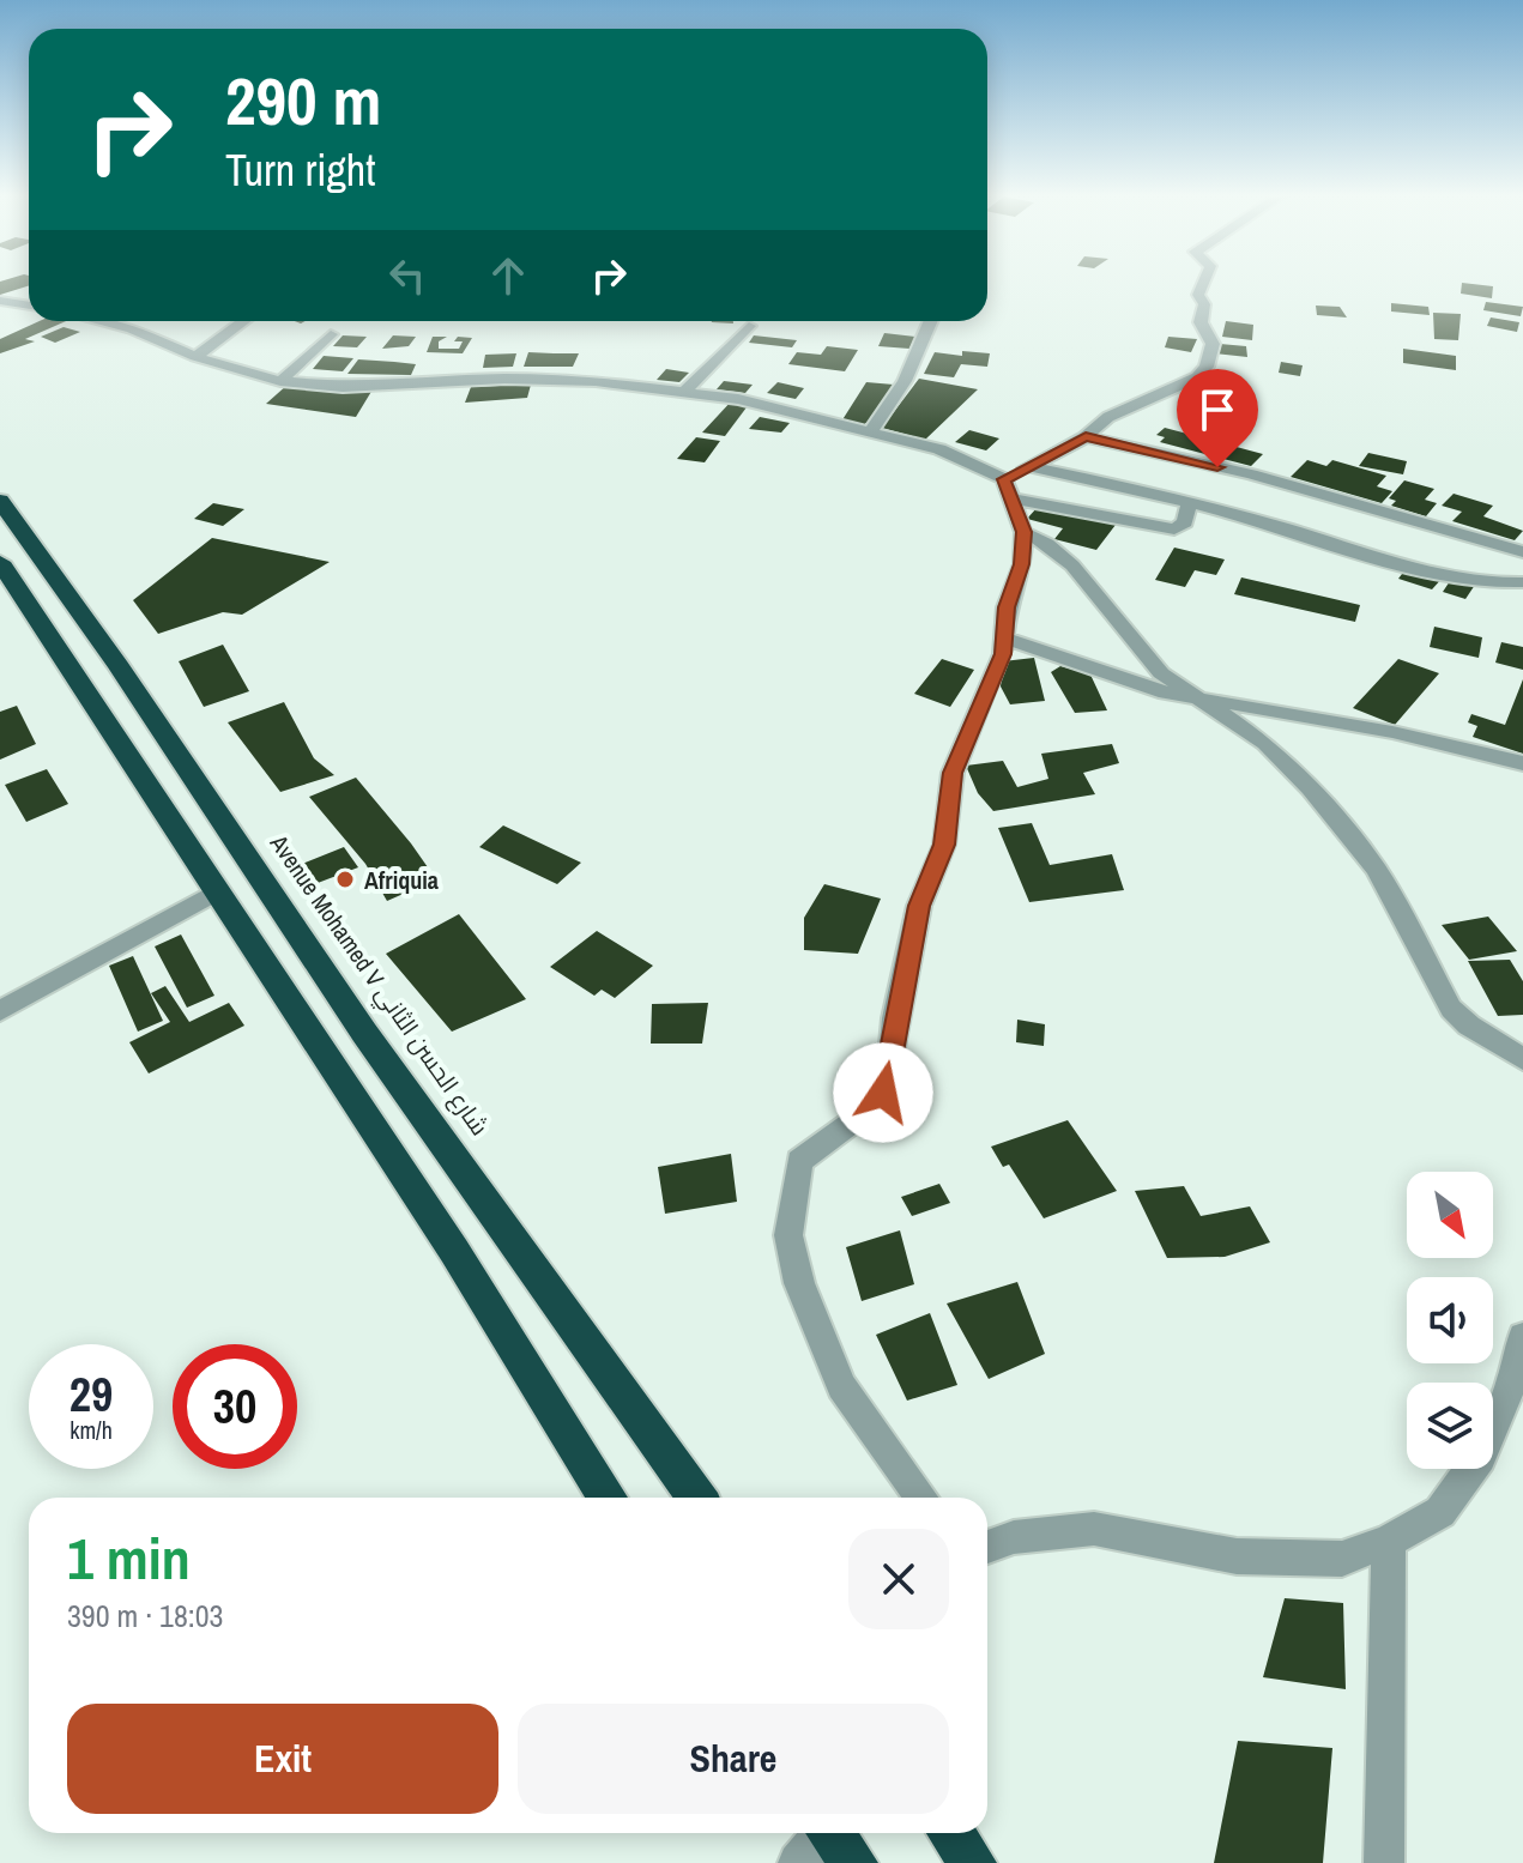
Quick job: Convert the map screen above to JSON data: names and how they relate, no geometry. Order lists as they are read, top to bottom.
{
  "streets": {
    "highway": ["Avenue Mohamed V شارع الحسن الثاني"]
  },
  "places": ["Afriquia"],
  "north": "bottom right",
  "page": {
    "turn": ["290 m", "Turn right"],
    "speed": "29 km/h",
    "limit": "30",
    "heading": ["1 min", "390 m · 18:03"],
    "buttons": ["Exit", "Share"]
  }
}
